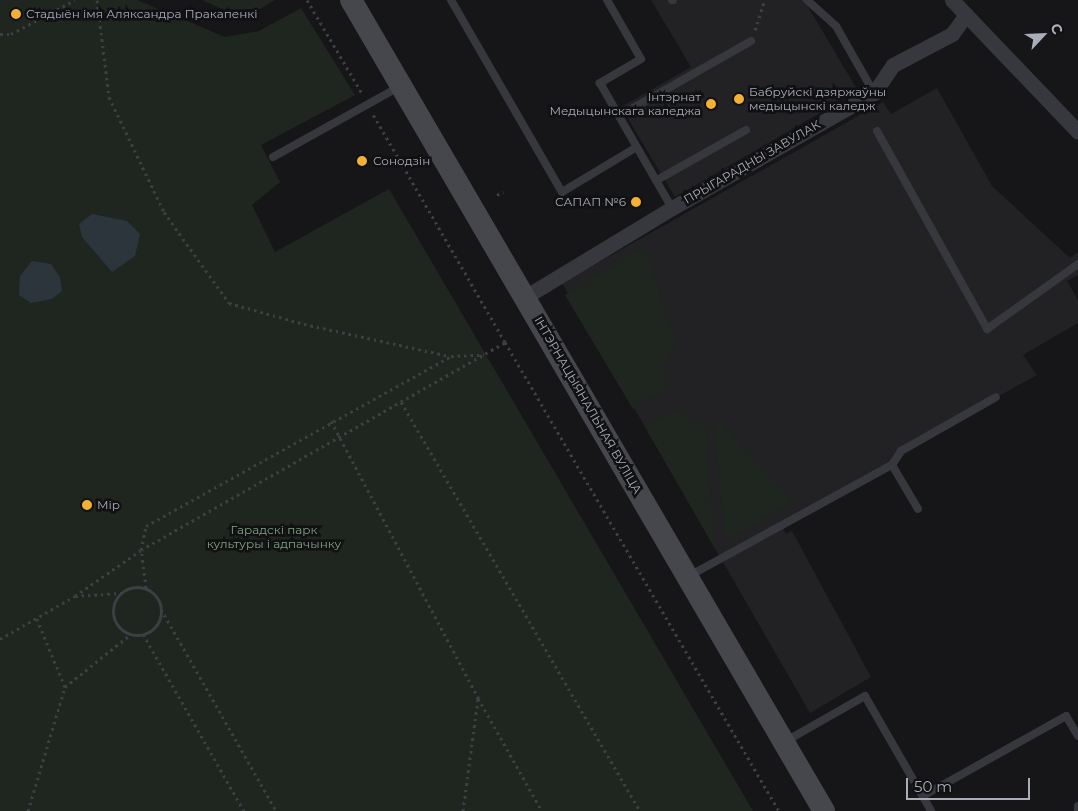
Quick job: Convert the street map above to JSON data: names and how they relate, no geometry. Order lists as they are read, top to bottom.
{
  "streets": {
    "main road": ["ІНТЭРНАЦЫЯНАЛЬНАЯ ВУЛІЦА"],
    "street": ["ПРЫГАРАДНЫ ЗАВУЛАК"]
  },
  "crossings": [
    ["ПРЫГАРАДНЫ ЗАВУЛАК", "ІНТЭРНАЦЫЯНАЛЬНАЯ ВУЛІЦА"]
  ],
  "parks": ["Гарадскі парк культуры і адпачынку"],
  "places": [
    "Стадыён імя Аляксандра Пракапенкі",
    "Бабруйскі дзяржаўны медыцынскі каледж",
    "Інтэрнат Медыцынскага каледжа",
    "Сонодзін",
    "САПАП №6",
    "Мір"
  ],
  "scale_bar": "50 m",
  "north": "top right"
}
